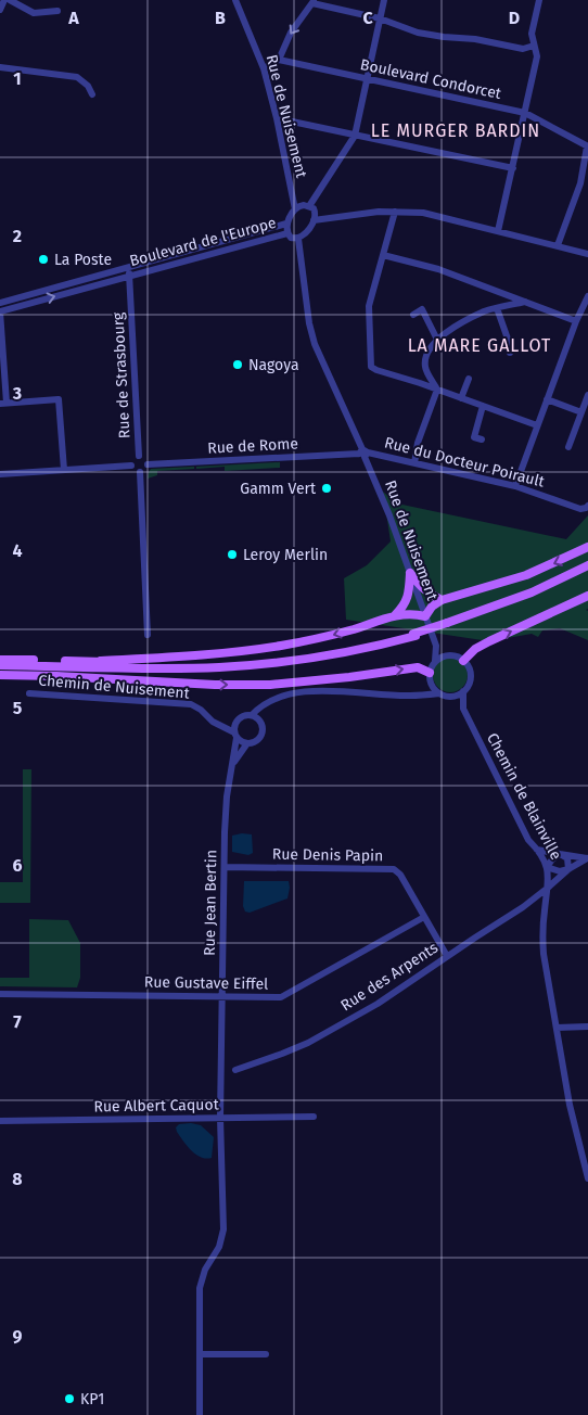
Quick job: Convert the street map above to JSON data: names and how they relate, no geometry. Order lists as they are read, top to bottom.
{
  "streets": {
    "street": [
      "Boulevard Condorcet",
      "Rue de Nuisement",
      "Boulevard de l'Europe",
      "Rue de Strasbourg",
      "Rue de Rome",
      "Rue du Docteur Poirault",
      "Chemin de Nuisement",
      "Chemin de Blainville",
      "Rue Denis Papin",
      "Rue Jean Bertin",
      "Rue des Arpents",
      "Rue Gustave Eiffel",
      "Rue Albert Caquot"
    ]
  },
  "crossings": [
    ["Rue de Nuisement", "Boulevard de l'Europe"],
    ["Rue de Nuisement", "Rue de Rome"],
    ["Rue de Nuisement", "Rue du Docteur Poirault"],
    ["Rue de Nuisement", "Chemin de Blainville"],
    ["Boulevard de l'Europe", "Rue de Strasbourg"],
    ["Rue de Strasbourg", "Rue de Rome"],
    ["Rue de Rome", "Rue du Docteur Poirault"],
    ["Chemin de Nuisement", "Rue Jean Bertin"],
    ["Chemin de Blainville", "Rue des Arpents"],
    ["Rue Denis Papin", "Rue Jean Bertin"],
    ["Rue Denis Papin", "Rue des Arpents"],
    ["Rue Denis Papin", "Rue Gustave Eiffel"],
    ["Rue Jean Bertin", "Rue Gustave Eiffel"],
    ["Rue Jean Bertin", "Rue Albert Caquot"]
  ],
  "districts": ["LE MURGER BARDIN", "LA MARE GALLOT"],
  "places": [
    "La Poste",
    "Nagoya",
    "Gamm Vert",
    "Leroy Merlin",
    "KP1"
  ],
  "grid": {
    "columns": [
      "A",
      "B",
      "C",
      "D"
    ],
    "rows": [
      "1",
      "2",
      "3",
      "4",
      "5",
      "6",
      "7",
      "8",
      "9"
    ]
  }
}
